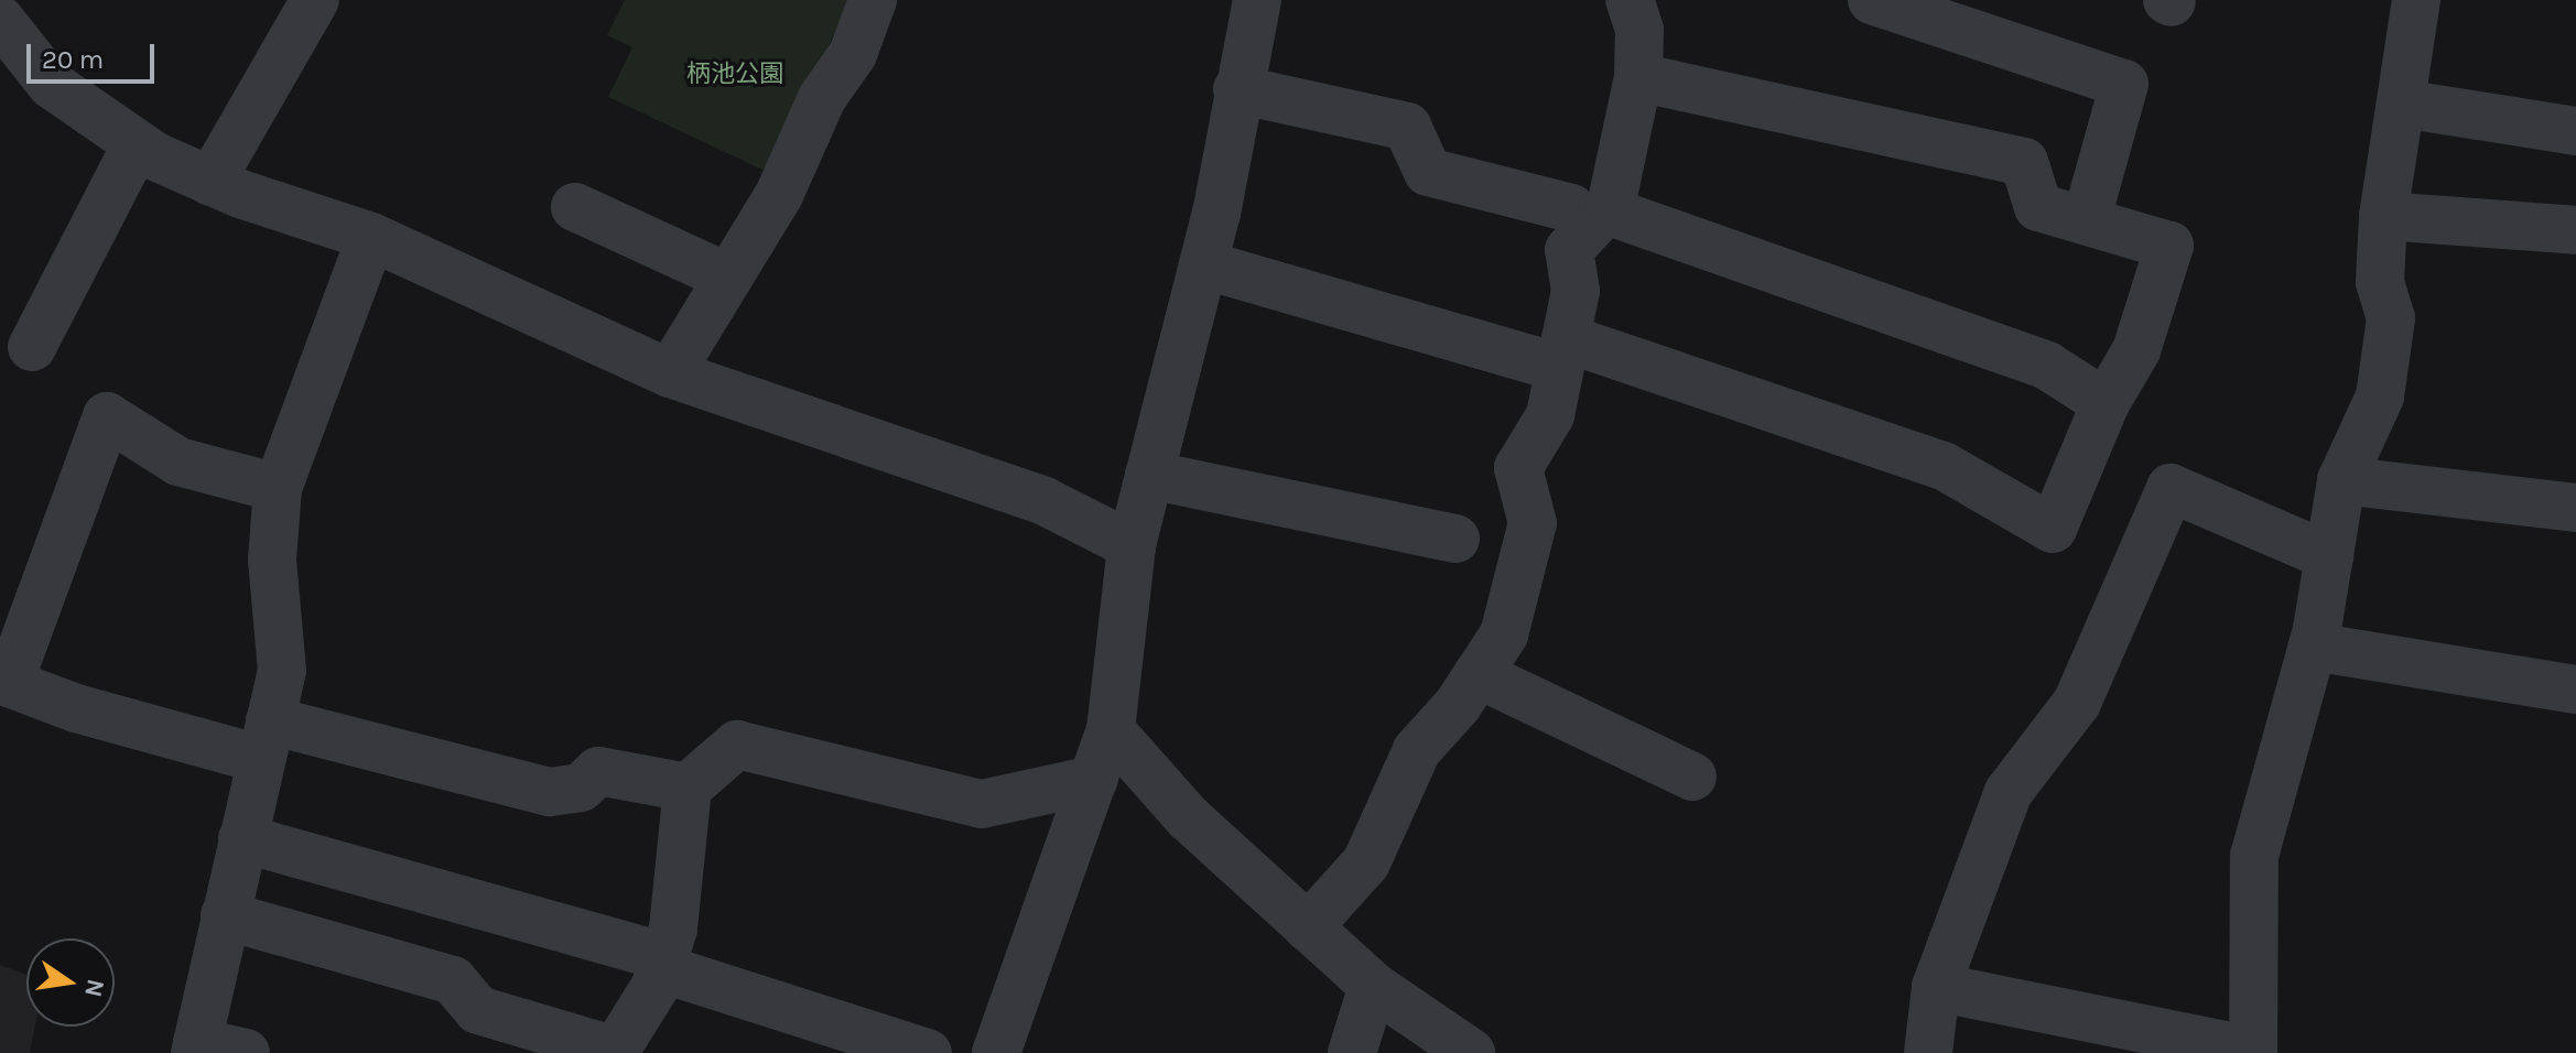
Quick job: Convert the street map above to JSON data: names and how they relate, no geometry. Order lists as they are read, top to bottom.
{
  "parks": ["柄池公園"],
  "scale_bar": "20 m",
  "north": "right"
}
